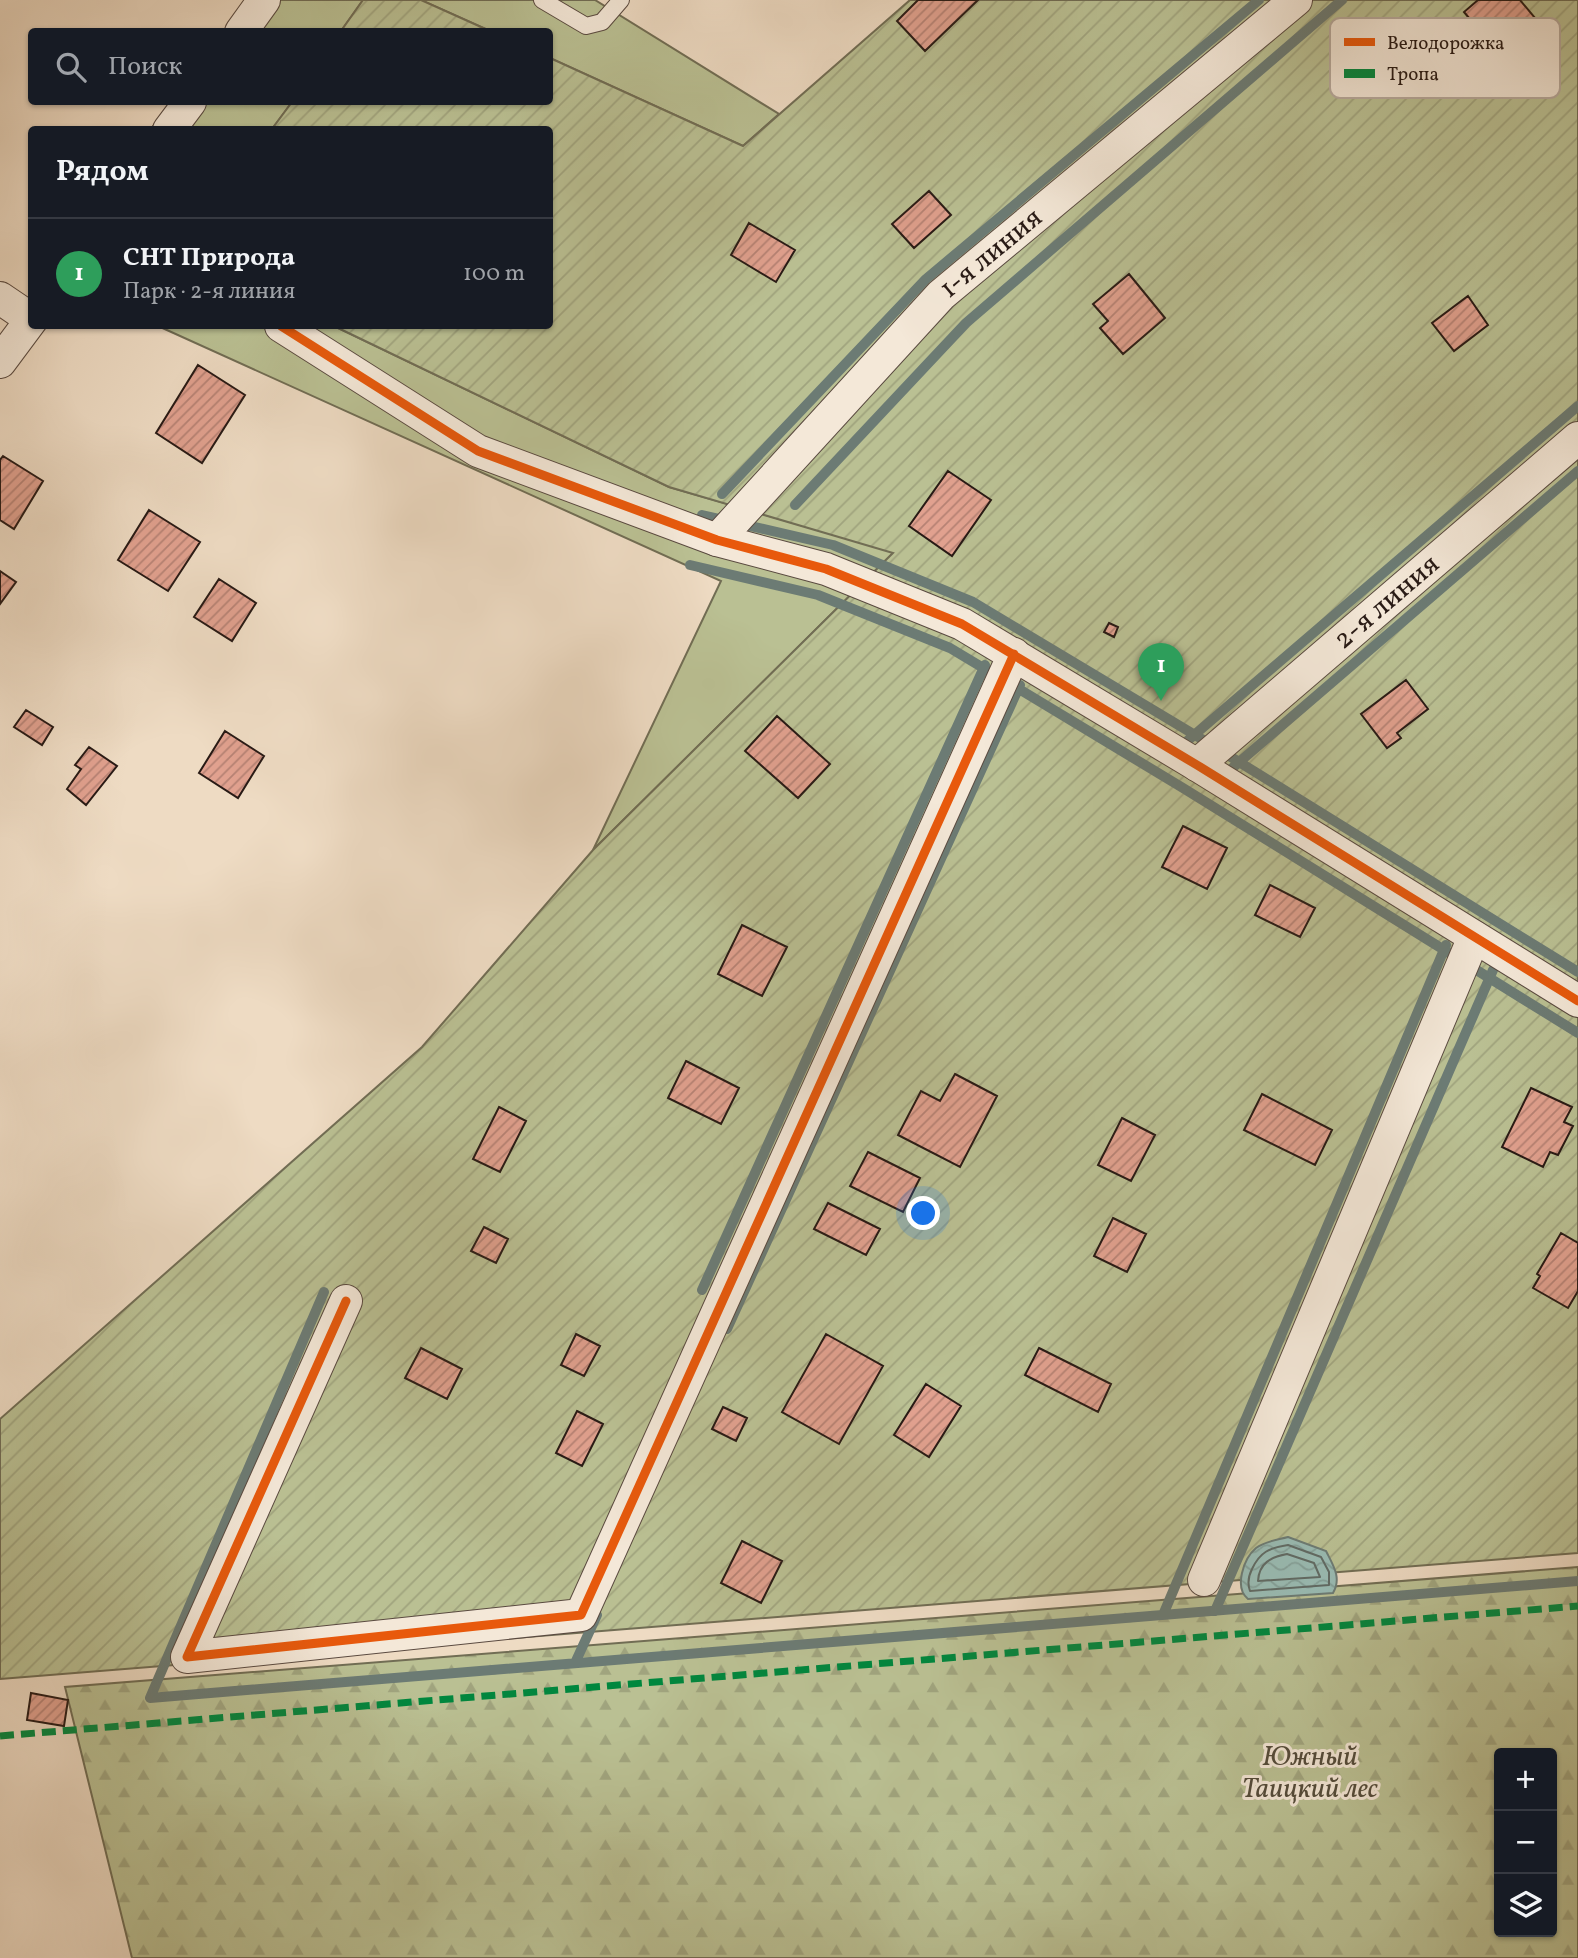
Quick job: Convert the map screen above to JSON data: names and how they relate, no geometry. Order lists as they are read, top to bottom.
{
  "streets": {
    "street": ["1-я линия", "2-я линия"]
  },
  "parks": ["Южный Таицкий лес"],
  "legend": ["Велодорожка", "Тропа"],
  "page": {
    "search": "Поиск",
    "heading": "Рядом",
    "list": [
      {
        "mark": "1",
        "name": "СНТ Природа",
        "note": "Парк · 2-я линия",
        "value": "100 m"
      }
    ],
    "pins": "1",
    "map_buttons": ["+", "−"]
  }
}
